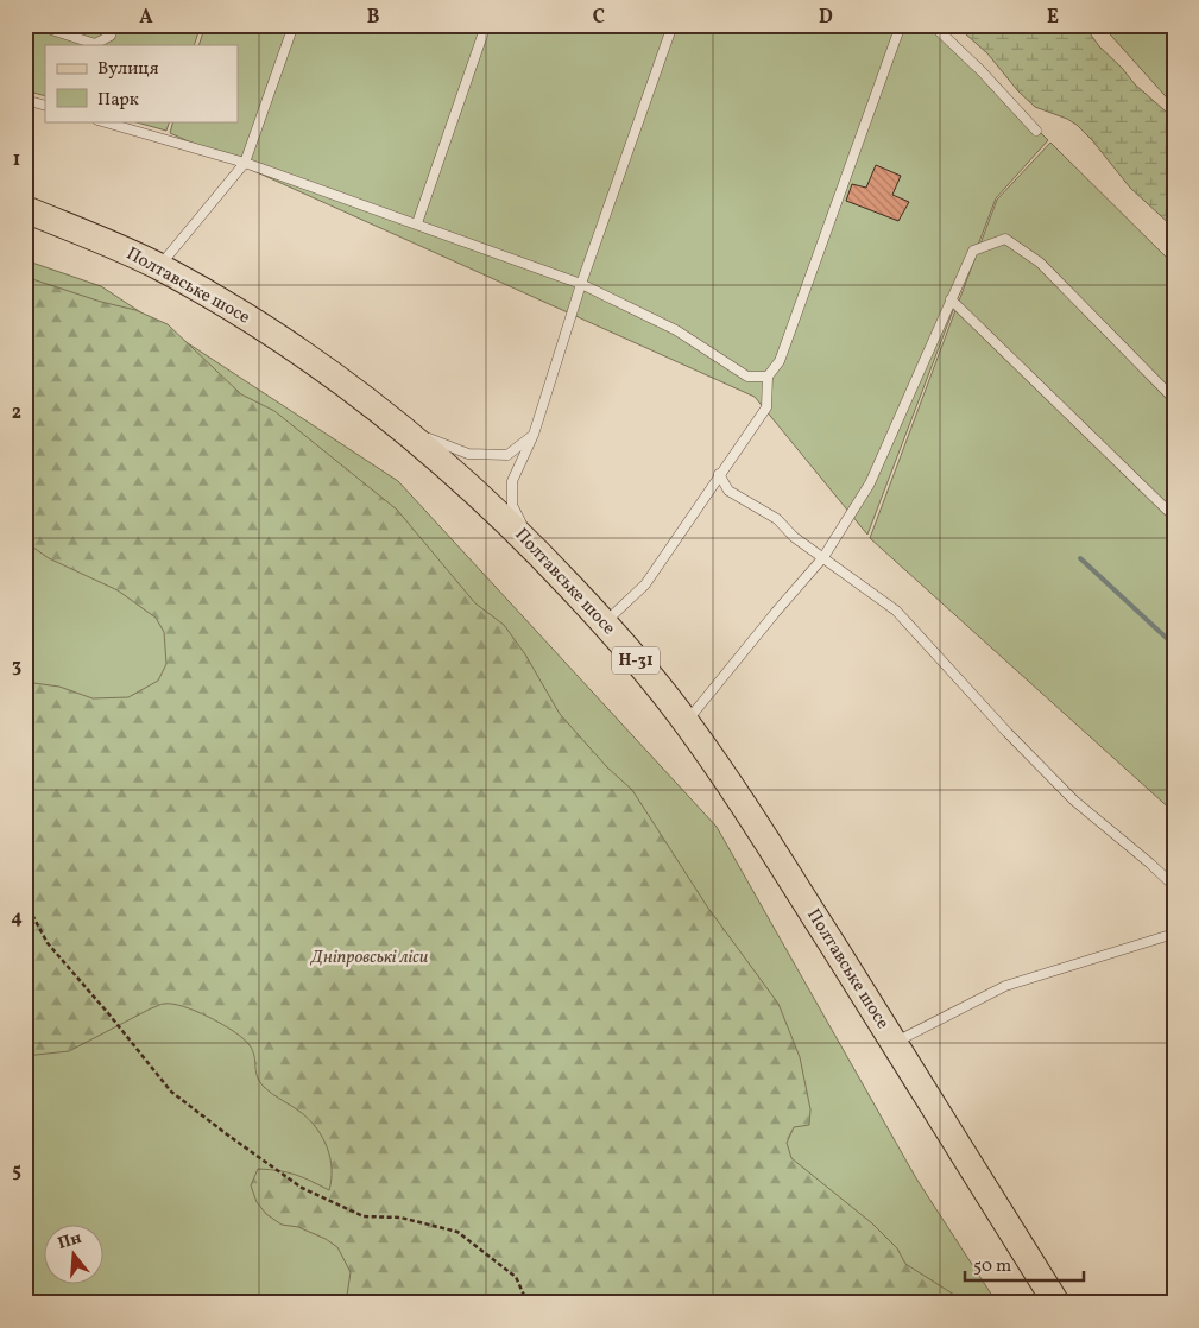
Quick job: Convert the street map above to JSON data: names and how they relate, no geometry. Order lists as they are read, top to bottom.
{
  "streets": {
    "main road": ["Полтавське шосе", "Н-31"]
  },
  "parks": ["Дніпровські ліси"],
  "legend": ["Вулиця", "Парк"],
  "scale_bar": "50 m",
  "north": "top",
  "grid": {
    "columns": [
      "A",
      "B",
      "C",
      "D",
      "E"
    ],
    "rows": [
      "1",
      "2",
      "3",
      "4",
      "5"
    ]
  }
}
